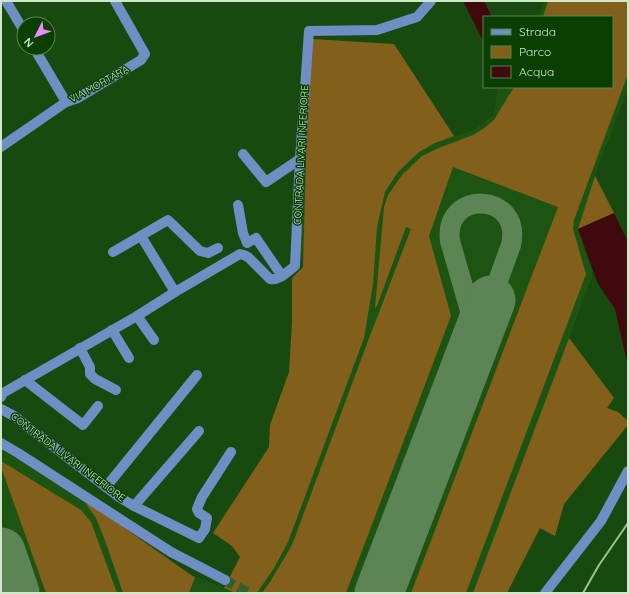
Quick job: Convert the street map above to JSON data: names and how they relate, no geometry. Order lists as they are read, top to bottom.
{
  "streets": {
    "street": ["VIA MORTARA", "CONTRADA LIVARI INFERIORE"]
  },
  "legend": ["Strada", "Parco", "Acqua"],
  "north": "bottom left"
}
